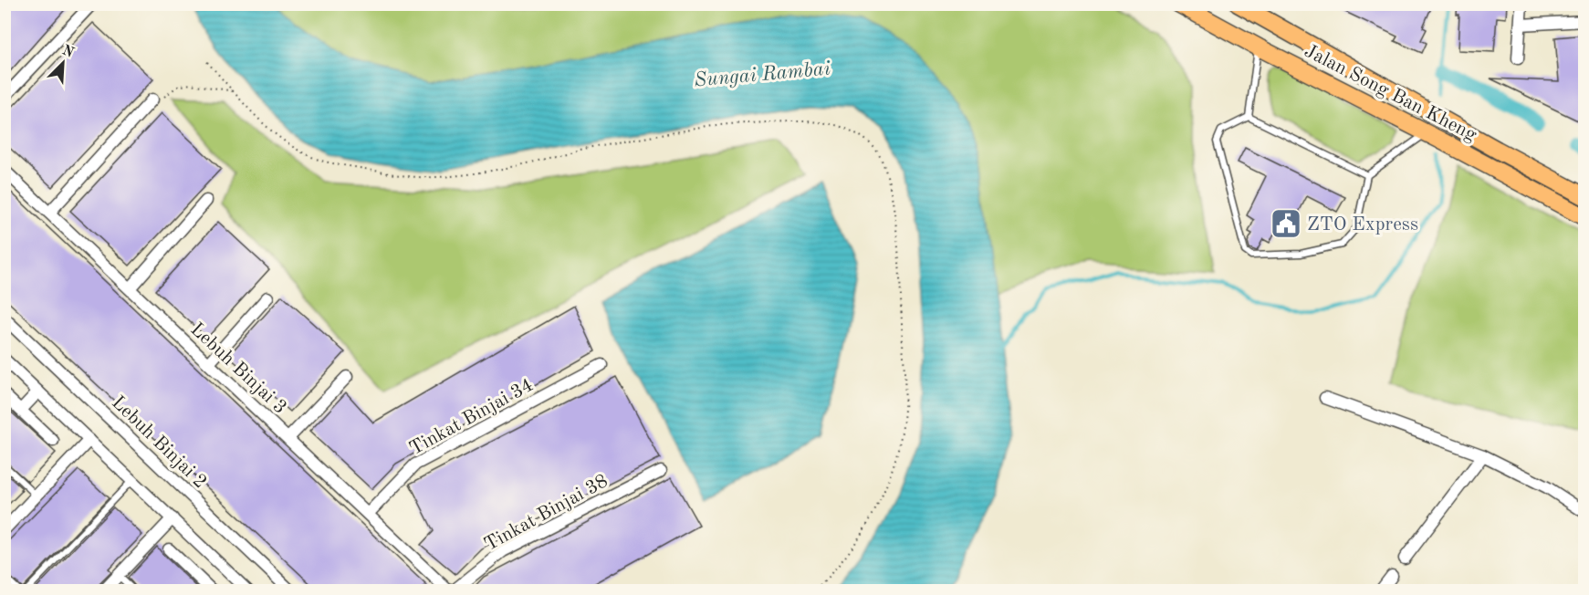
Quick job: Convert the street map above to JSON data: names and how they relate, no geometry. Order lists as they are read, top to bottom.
{
  "streets": {
    "main road": ["Jalan Song Ban Kheng"],
    "street": [
      "Lebuh Binjai 3",
      "Tinkat Binjai 34",
      "Lebuh Binjai 2",
      "Tinkat Binjai 38"
    ]
  },
  "crossings": [
    ["Lebuh Binjai 3", "Tinkat Binjai 34"],
    ["Lebuh Binjai 3", "Tinkat Binjai 38"]
  ],
  "water": ["Sungai Rambai"],
  "places": {
    "public building": ["ZTO Express"]
  },
  "north": "top right"
}
